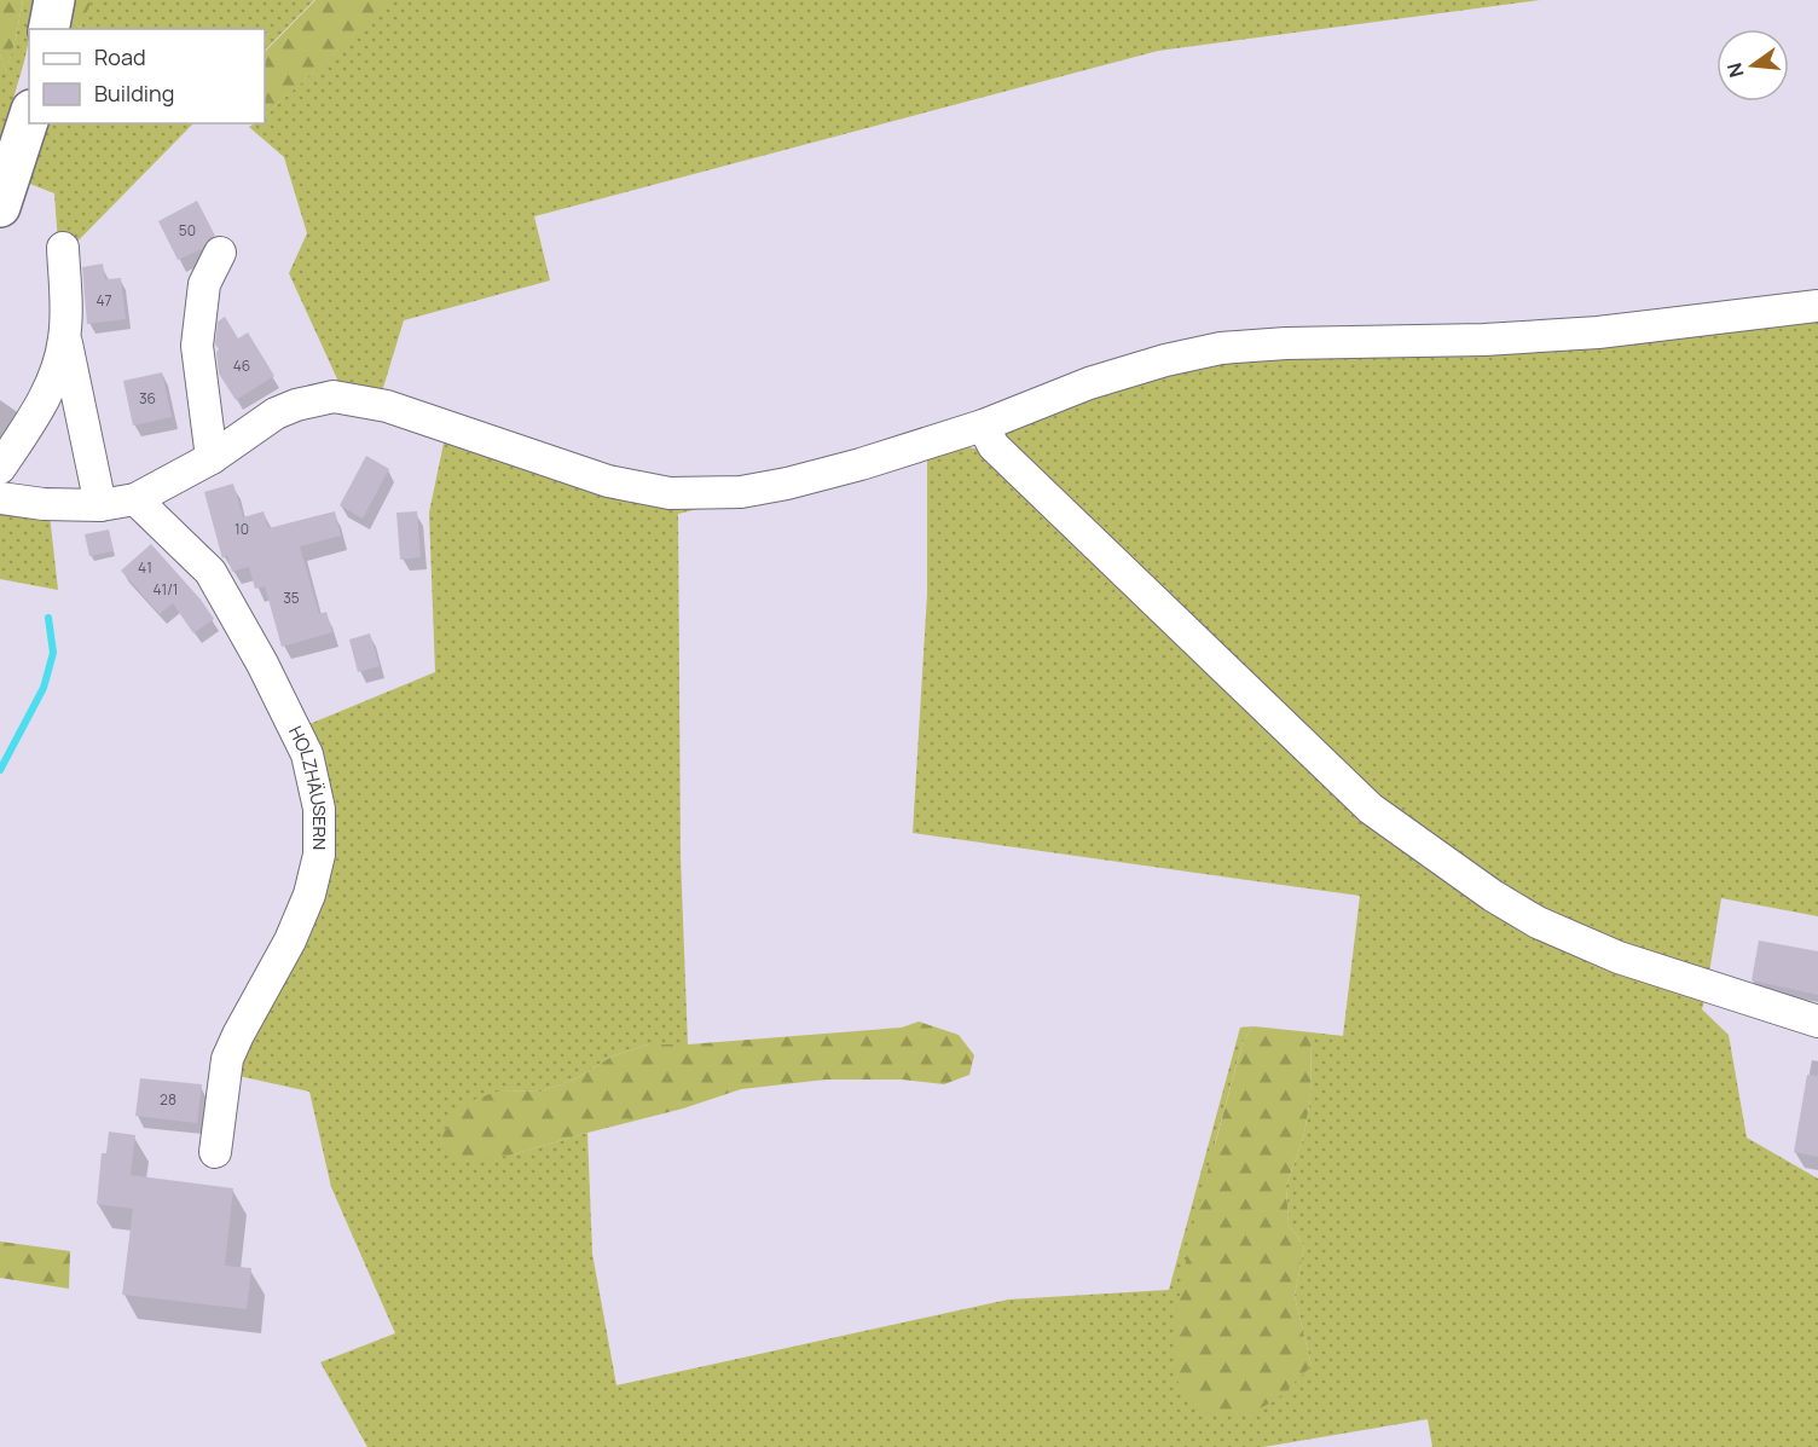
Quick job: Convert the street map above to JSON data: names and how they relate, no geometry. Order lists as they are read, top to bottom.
{
  "streets": {
    "street": ["HOLZHÄUSERN"]
  },
  "house_numbers": [
    "50",
    "47",
    "46",
    "36",
    "10",
    "41",
    "41/1",
    "35",
    "28"
  ],
  "legend": ["Road", "Building"],
  "north": "left"
}
